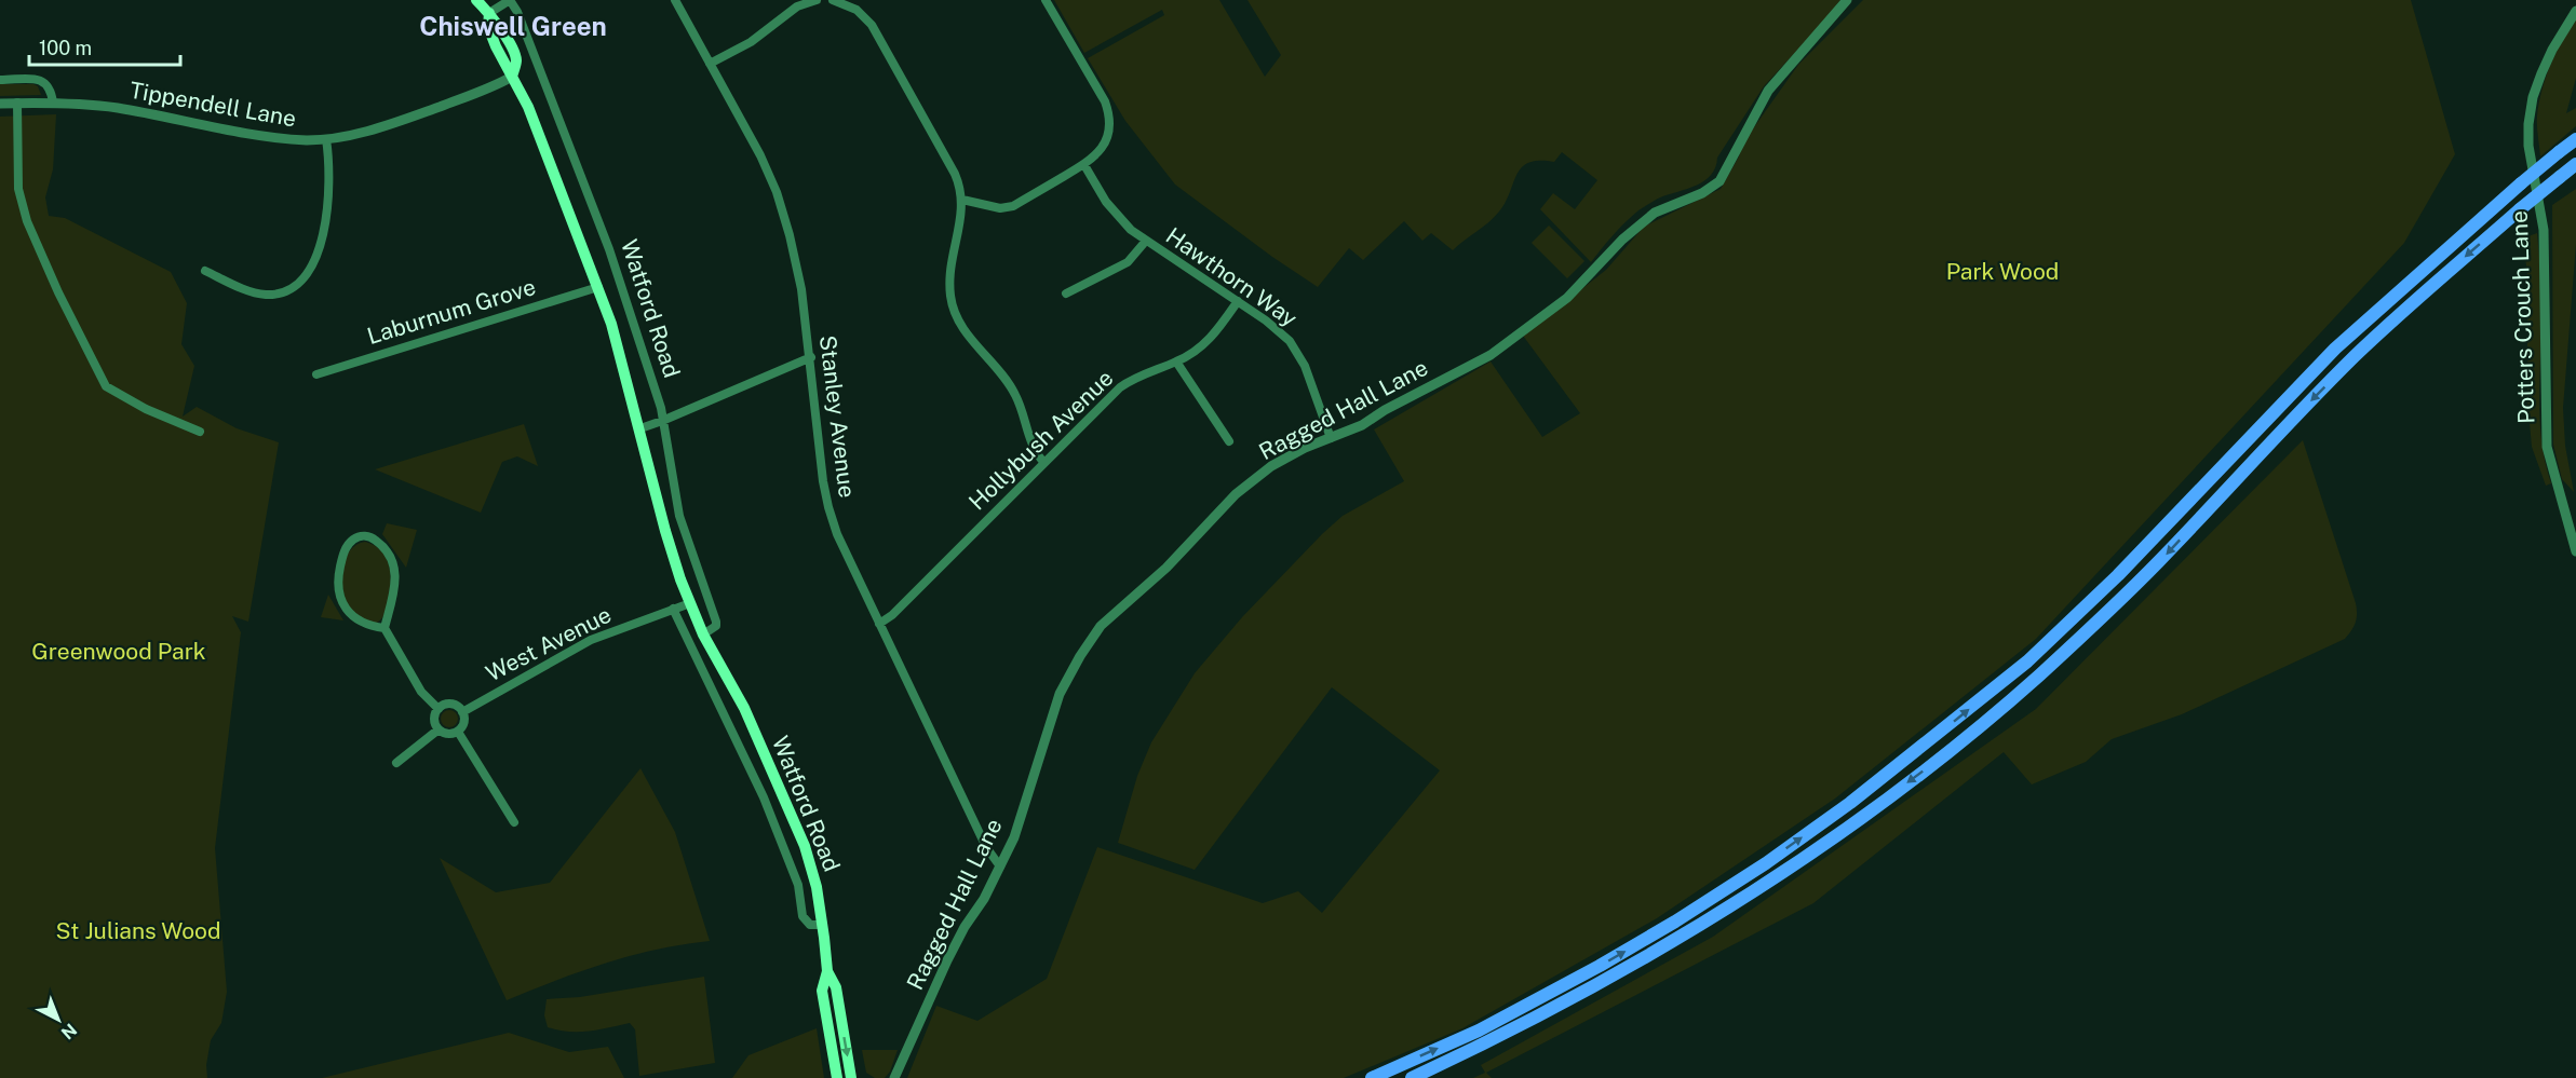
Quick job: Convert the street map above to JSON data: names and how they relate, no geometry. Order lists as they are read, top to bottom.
{
  "streets": {
    "main road": ["Watford Road"],
    "street": [
      "Tippendell Lane",
      "Hawthorn Way",
      "Laburnum Grove",
      "Potters Crouch Lane",
      "Ragged Hall Lane",
      "Stanley Avenue",
      "Hollybush Avenue",
      "West Avenue"
    ]
  },
  "crossings": [
    ["Tippendell Lane", "Watford Road"],
    ["Hawthorn Way", "Ragged Hall Lane"],
    ["Hawthorn Way", "Hollybush Avenue"],
    ["Watford Road", "Laburnum Grove"],
    ["Watford Road", "West Avenue"],
    ["Ragged Hall Lane", "Stanley Avenue"],
    ["Stanley Avenue", "Hollybush Avenue"]
  ],
  "districts": ["Chiswell Green"],
  "parks": ["Park Wood", "Greenwood Park", "St Julians Wood"],
  "scale_bar": "100 m",
  "north": "bottom right"
}
